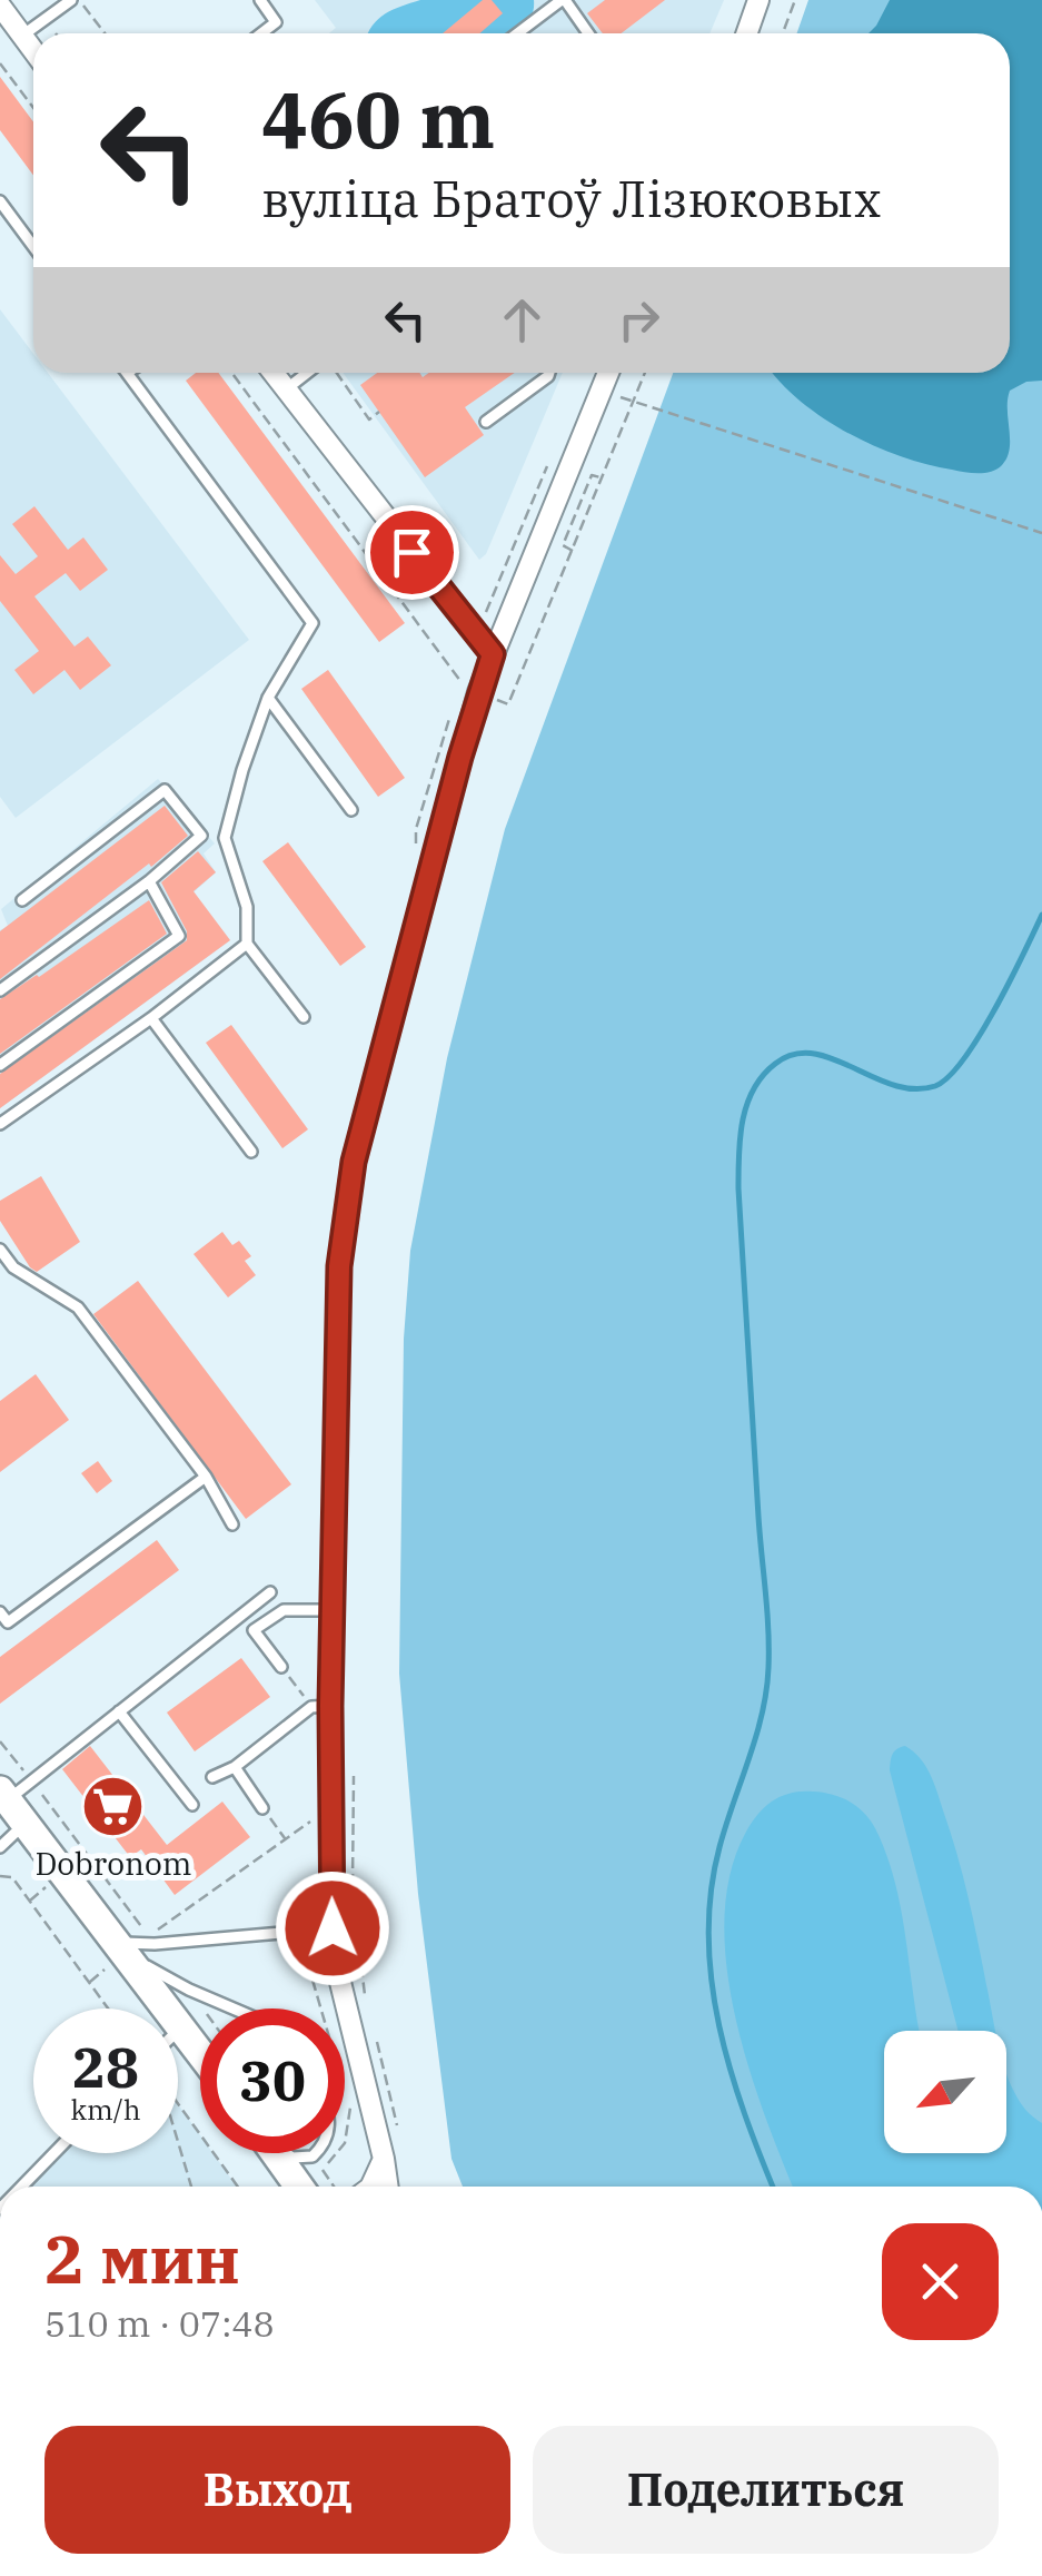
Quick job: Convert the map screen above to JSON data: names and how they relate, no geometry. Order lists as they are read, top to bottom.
{
  "places": {
    "supermarket": ["Dobronom"]
  },
  "north": "bottom left",
  "page": {
    "turn": ["460 m", "вуліца Братоў Лізюковых"],
    "speed": "28 km/h",
    "limit": "30",
    "heading": ["2 мин", "510 m · 07:48"],
    "buttons": ["Выход", "Поделиться"]
  }
}
